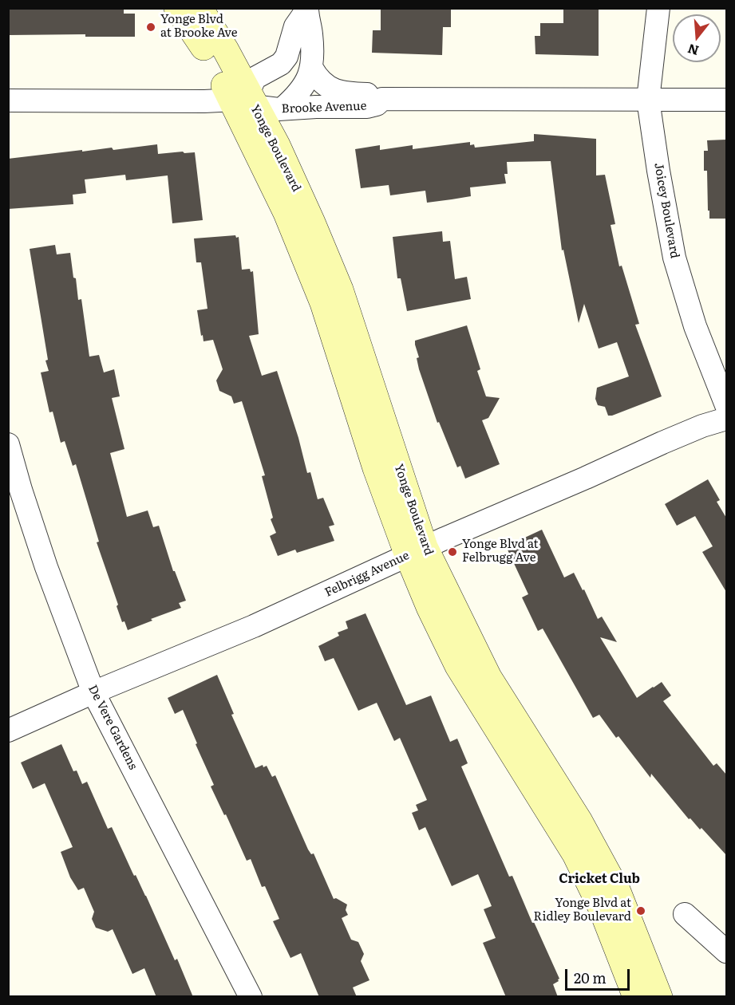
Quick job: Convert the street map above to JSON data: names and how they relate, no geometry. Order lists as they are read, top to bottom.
{
  "streets": {
    "street": [
      "Brooke Avenue",
      "Yonge Boulevard",
      "Joicey Boulevard",
      "Felbrigg Avenue",
      "De Vere Gardens"
    ]
  },
  "crossings": [
    ["Brooke Avenue", "Yonge Boulevard"],
    ["Brooke Avenue", "Joicey Boulevard"],
    ["Yonge Boulevard", "Felbrigg Avenue"],
    ["Felbrigg Avenue", "De Vere Gardens"]
  ],
  "districts": ["Cricket Club"],
  "places": ["Yonge Blvd at Brooke Ave", "Yonge Blvd at Felbrugg Ave", "Yonge Blvd at Ridley Boulevard"],
  "scale_bar": "20 m",
  "north": "bottom"
}
